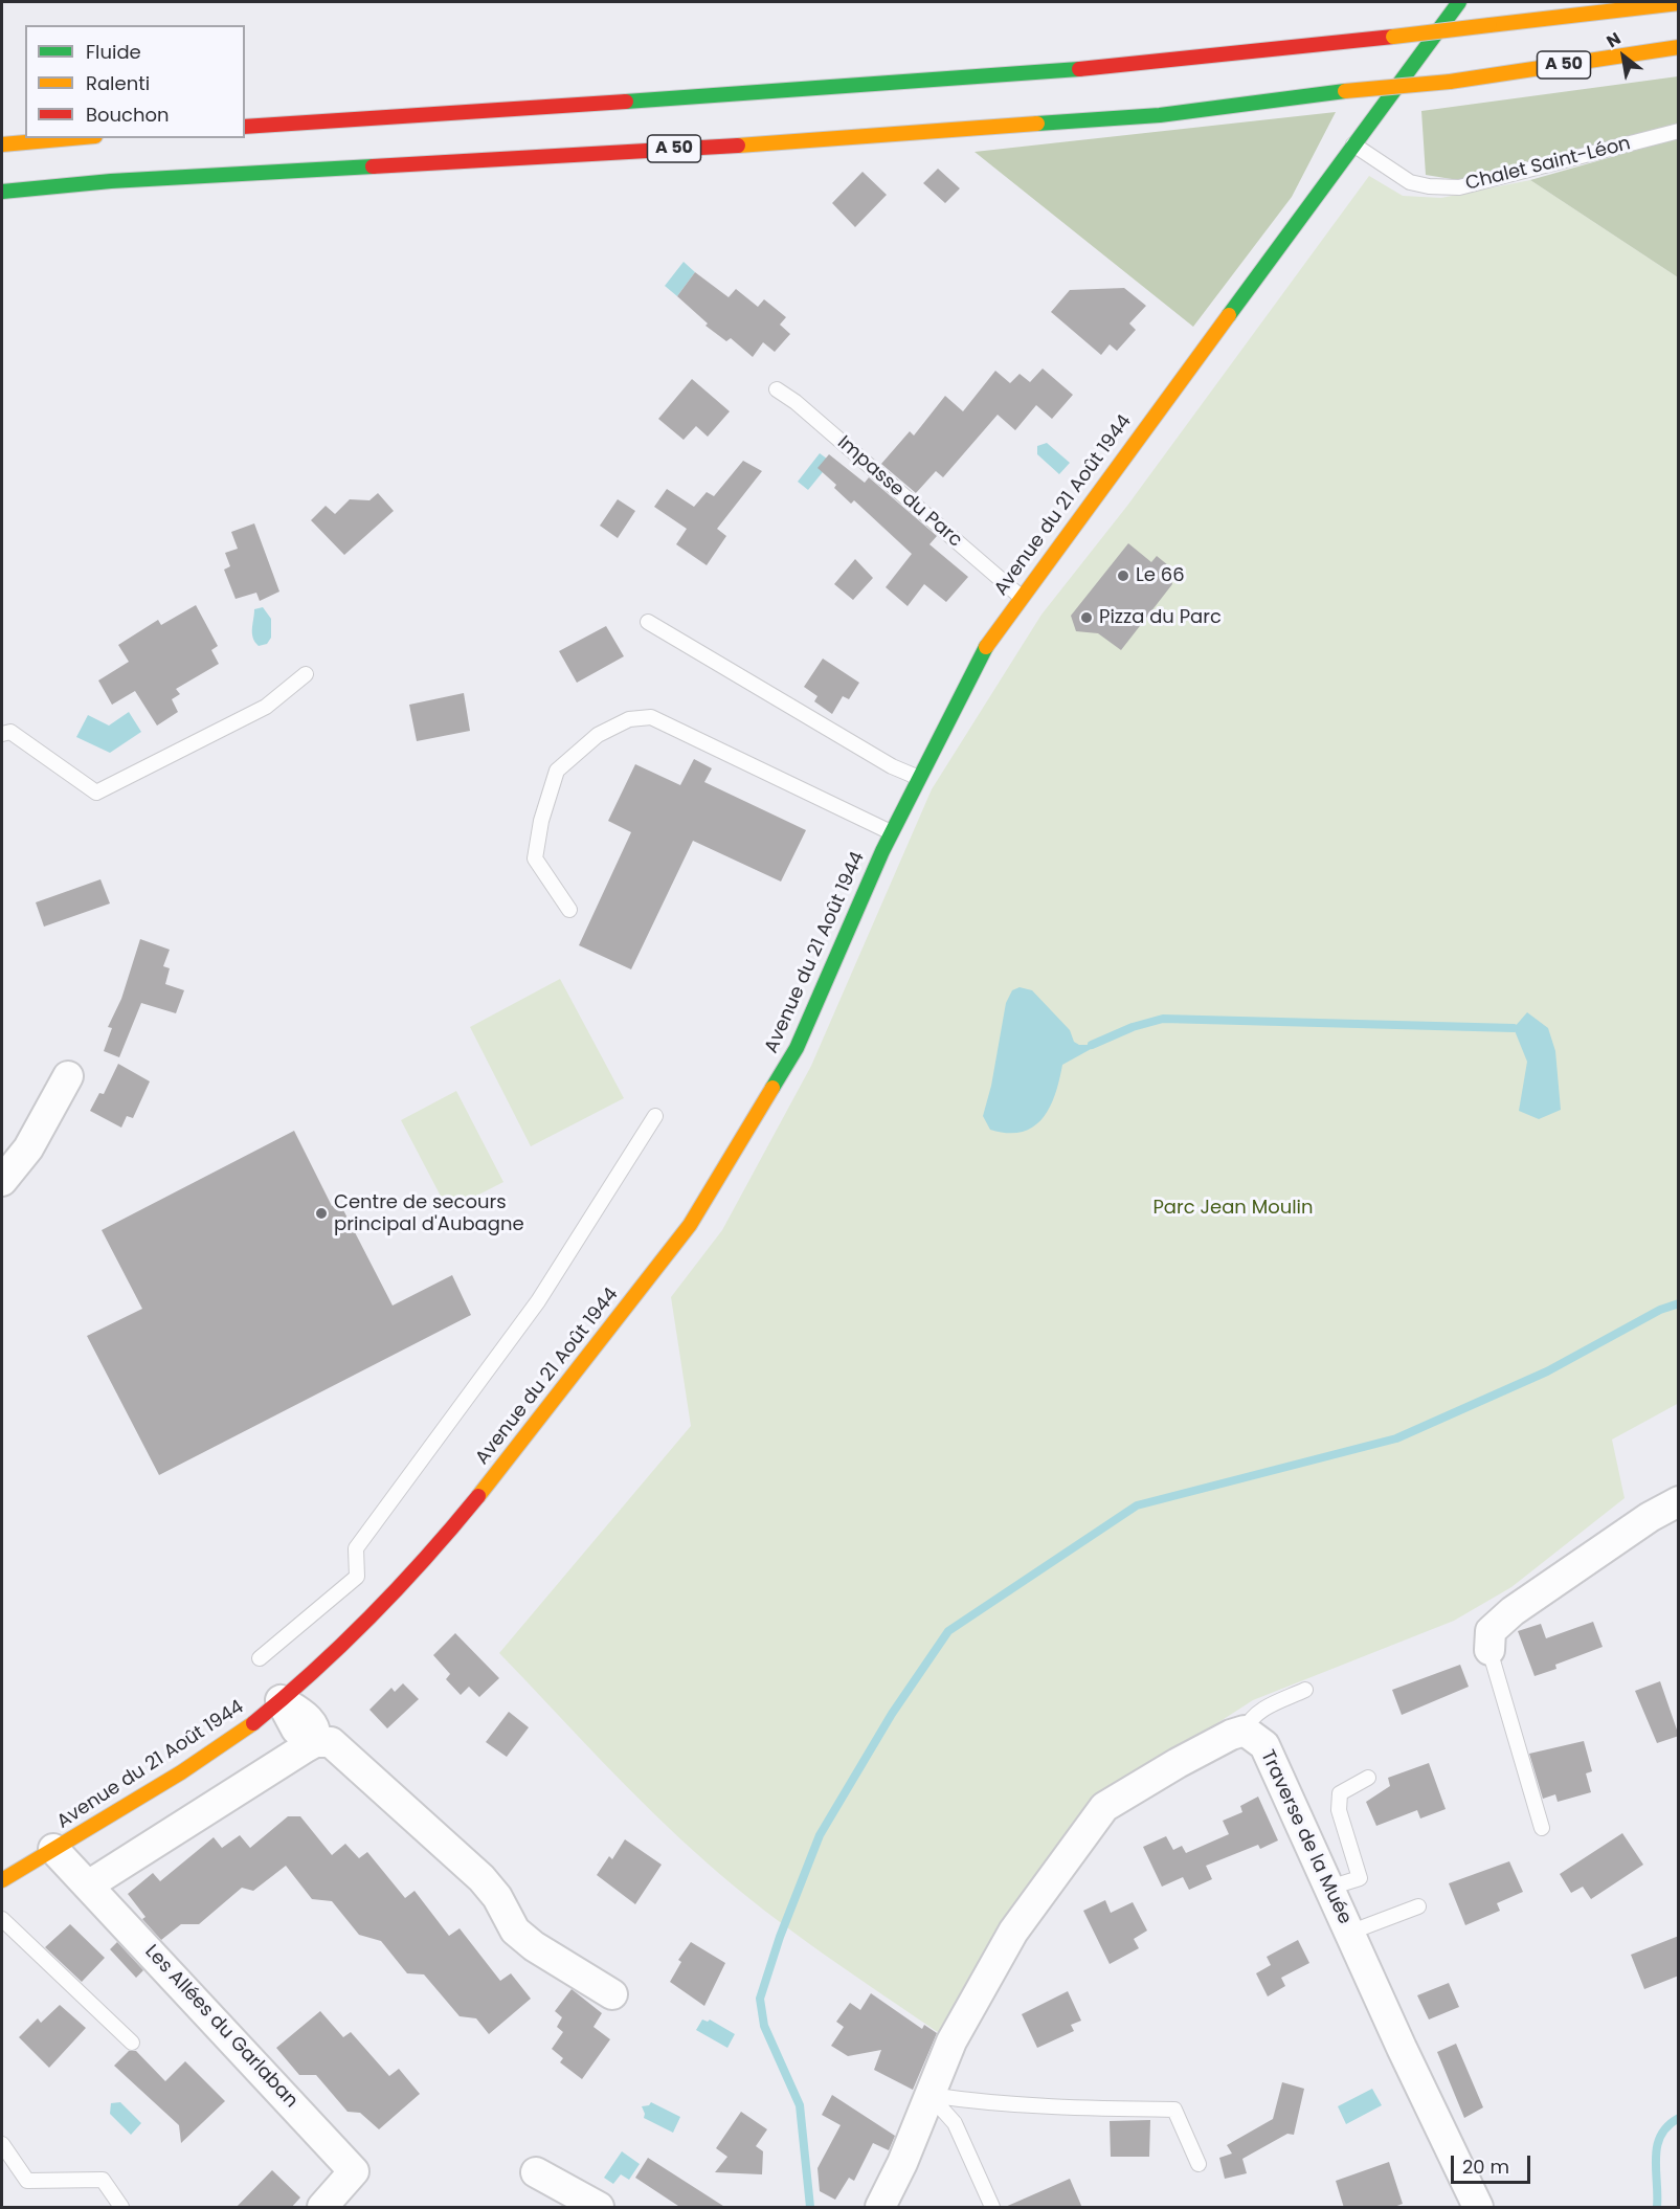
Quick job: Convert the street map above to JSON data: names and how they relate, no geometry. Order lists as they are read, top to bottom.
{
  "streets": {
    "main road": ["A 50", "Avenue du 21 Août 1944"],
    "street": ["Traverse de la Muée", "Les Allées du Garlaban"],
    "lane": ["Chalet Saint-Léon", "Impasse du Parc"]
  },
  "crossings": [
    ["Chalet Saint-Léon", "Avenue du 21 Août 1944"],
    ["Impasse du Parc", "Avenue du 21 Août 1944"],
    ["Avenue du 21 Août 1944", "Les Allées du Garlaban"]
  ],
  "parks": ["Parc Jean Moulin"],
  "places": ["Le 66", "Pizza du Parc", "Centre de secours principal d'Aubagne"],
  "legend": ["Fluide", "Ralenti", "Bouchon"],
  "scale_bar": "20 m",
  "north": "top left"
}
